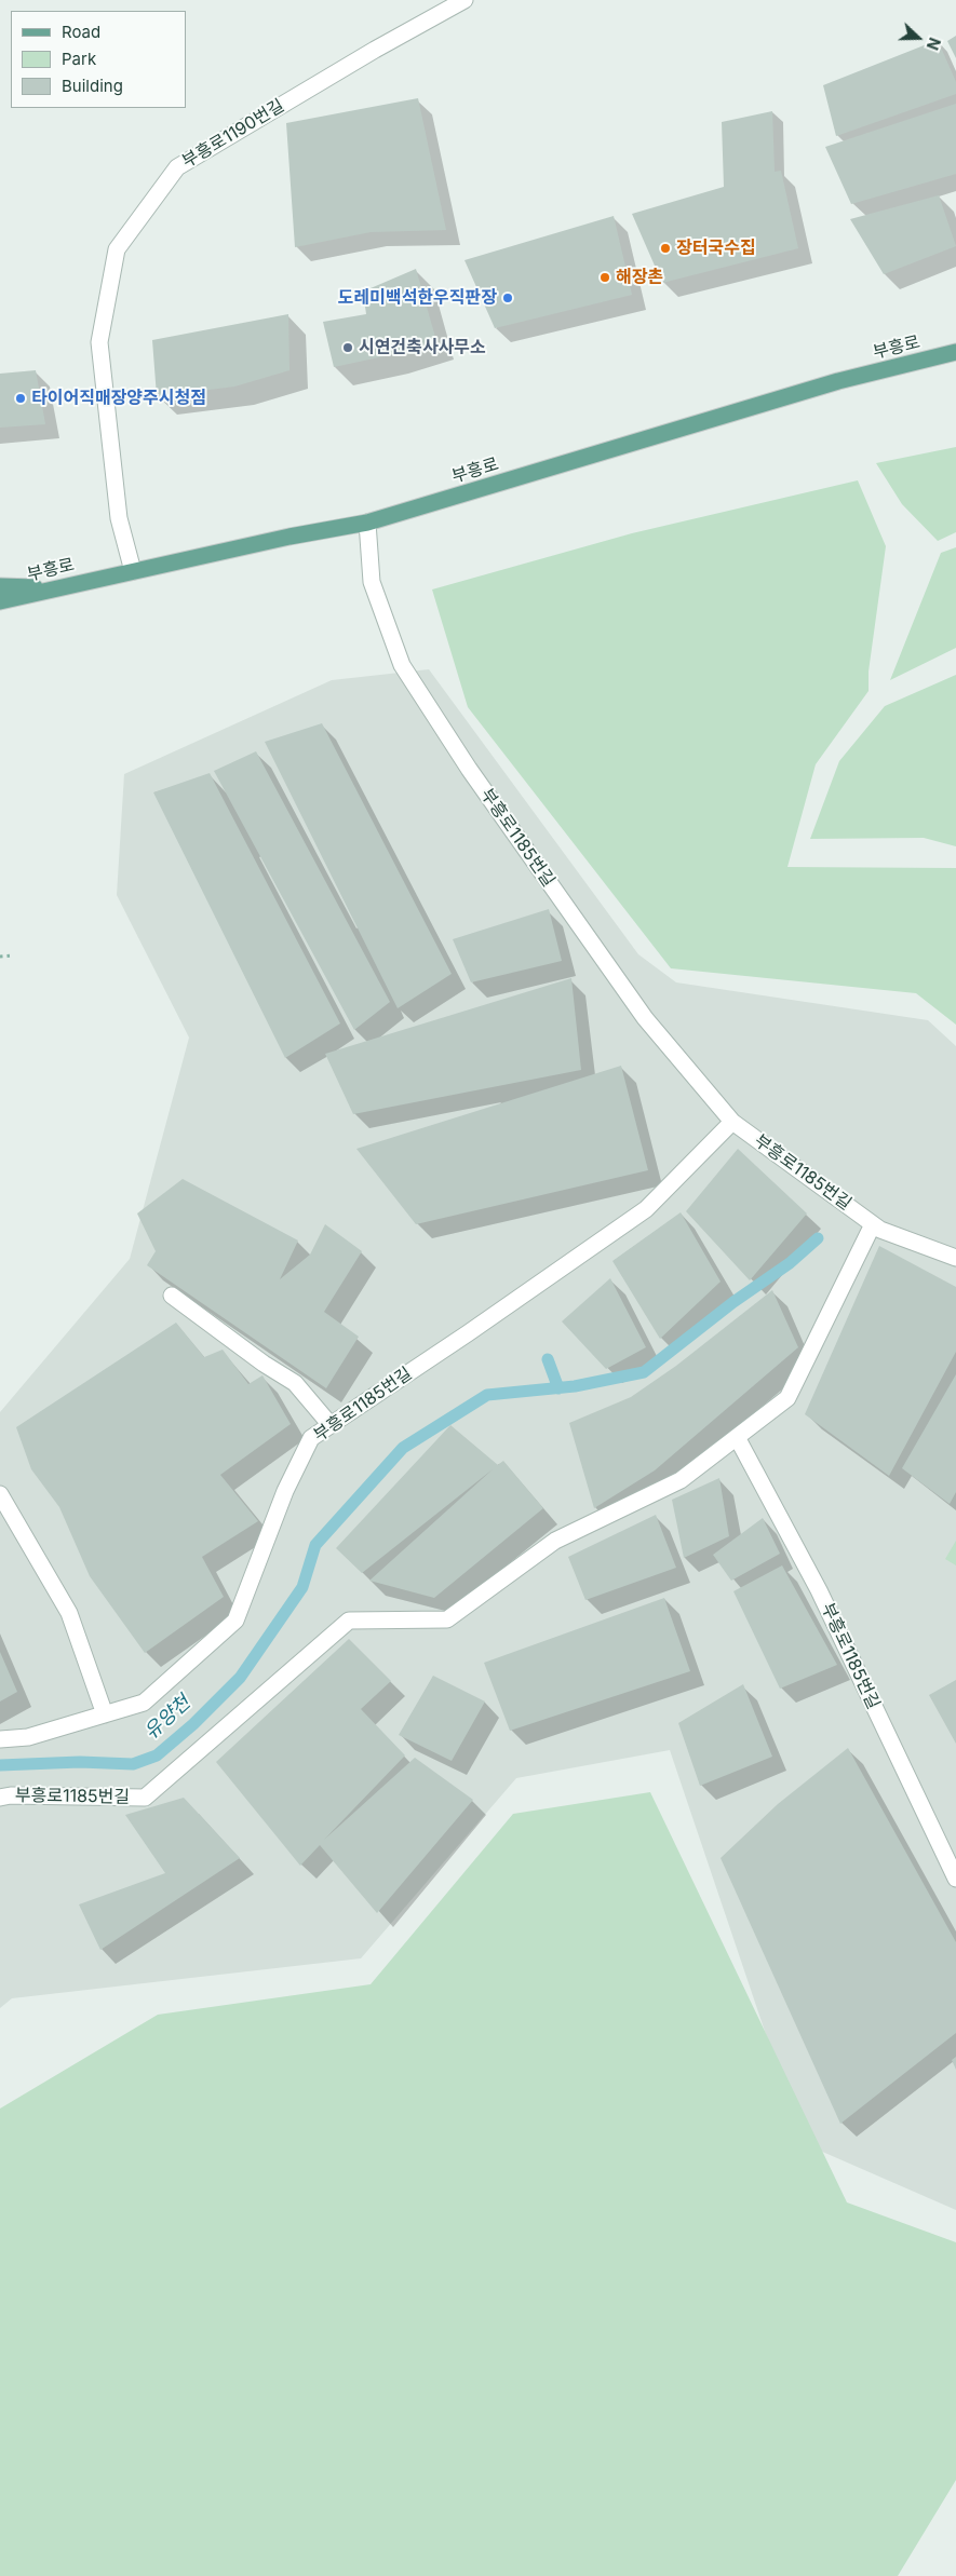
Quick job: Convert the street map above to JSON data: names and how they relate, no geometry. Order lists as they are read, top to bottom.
{
  "streets": {
    "main road": ["부흥로"],
    "street": ["부흥로1190번길", "부흥로1185번길"]
  },
  "crossings": [
    ["부흥로1190번길", "부흥로"],
    ["부흥로", "부흥로1185번길"]
  ],
  "water": ["유양천"],
  "places": [
    "장터국수집",
    "해장촌",
    "도레미백석한우직판장",
    "시연건축사사무소",
    "타이어직매장양주시청점"
  ],
  "legend": ["Road", "Park", "Building"],
  "north": "right"
}
